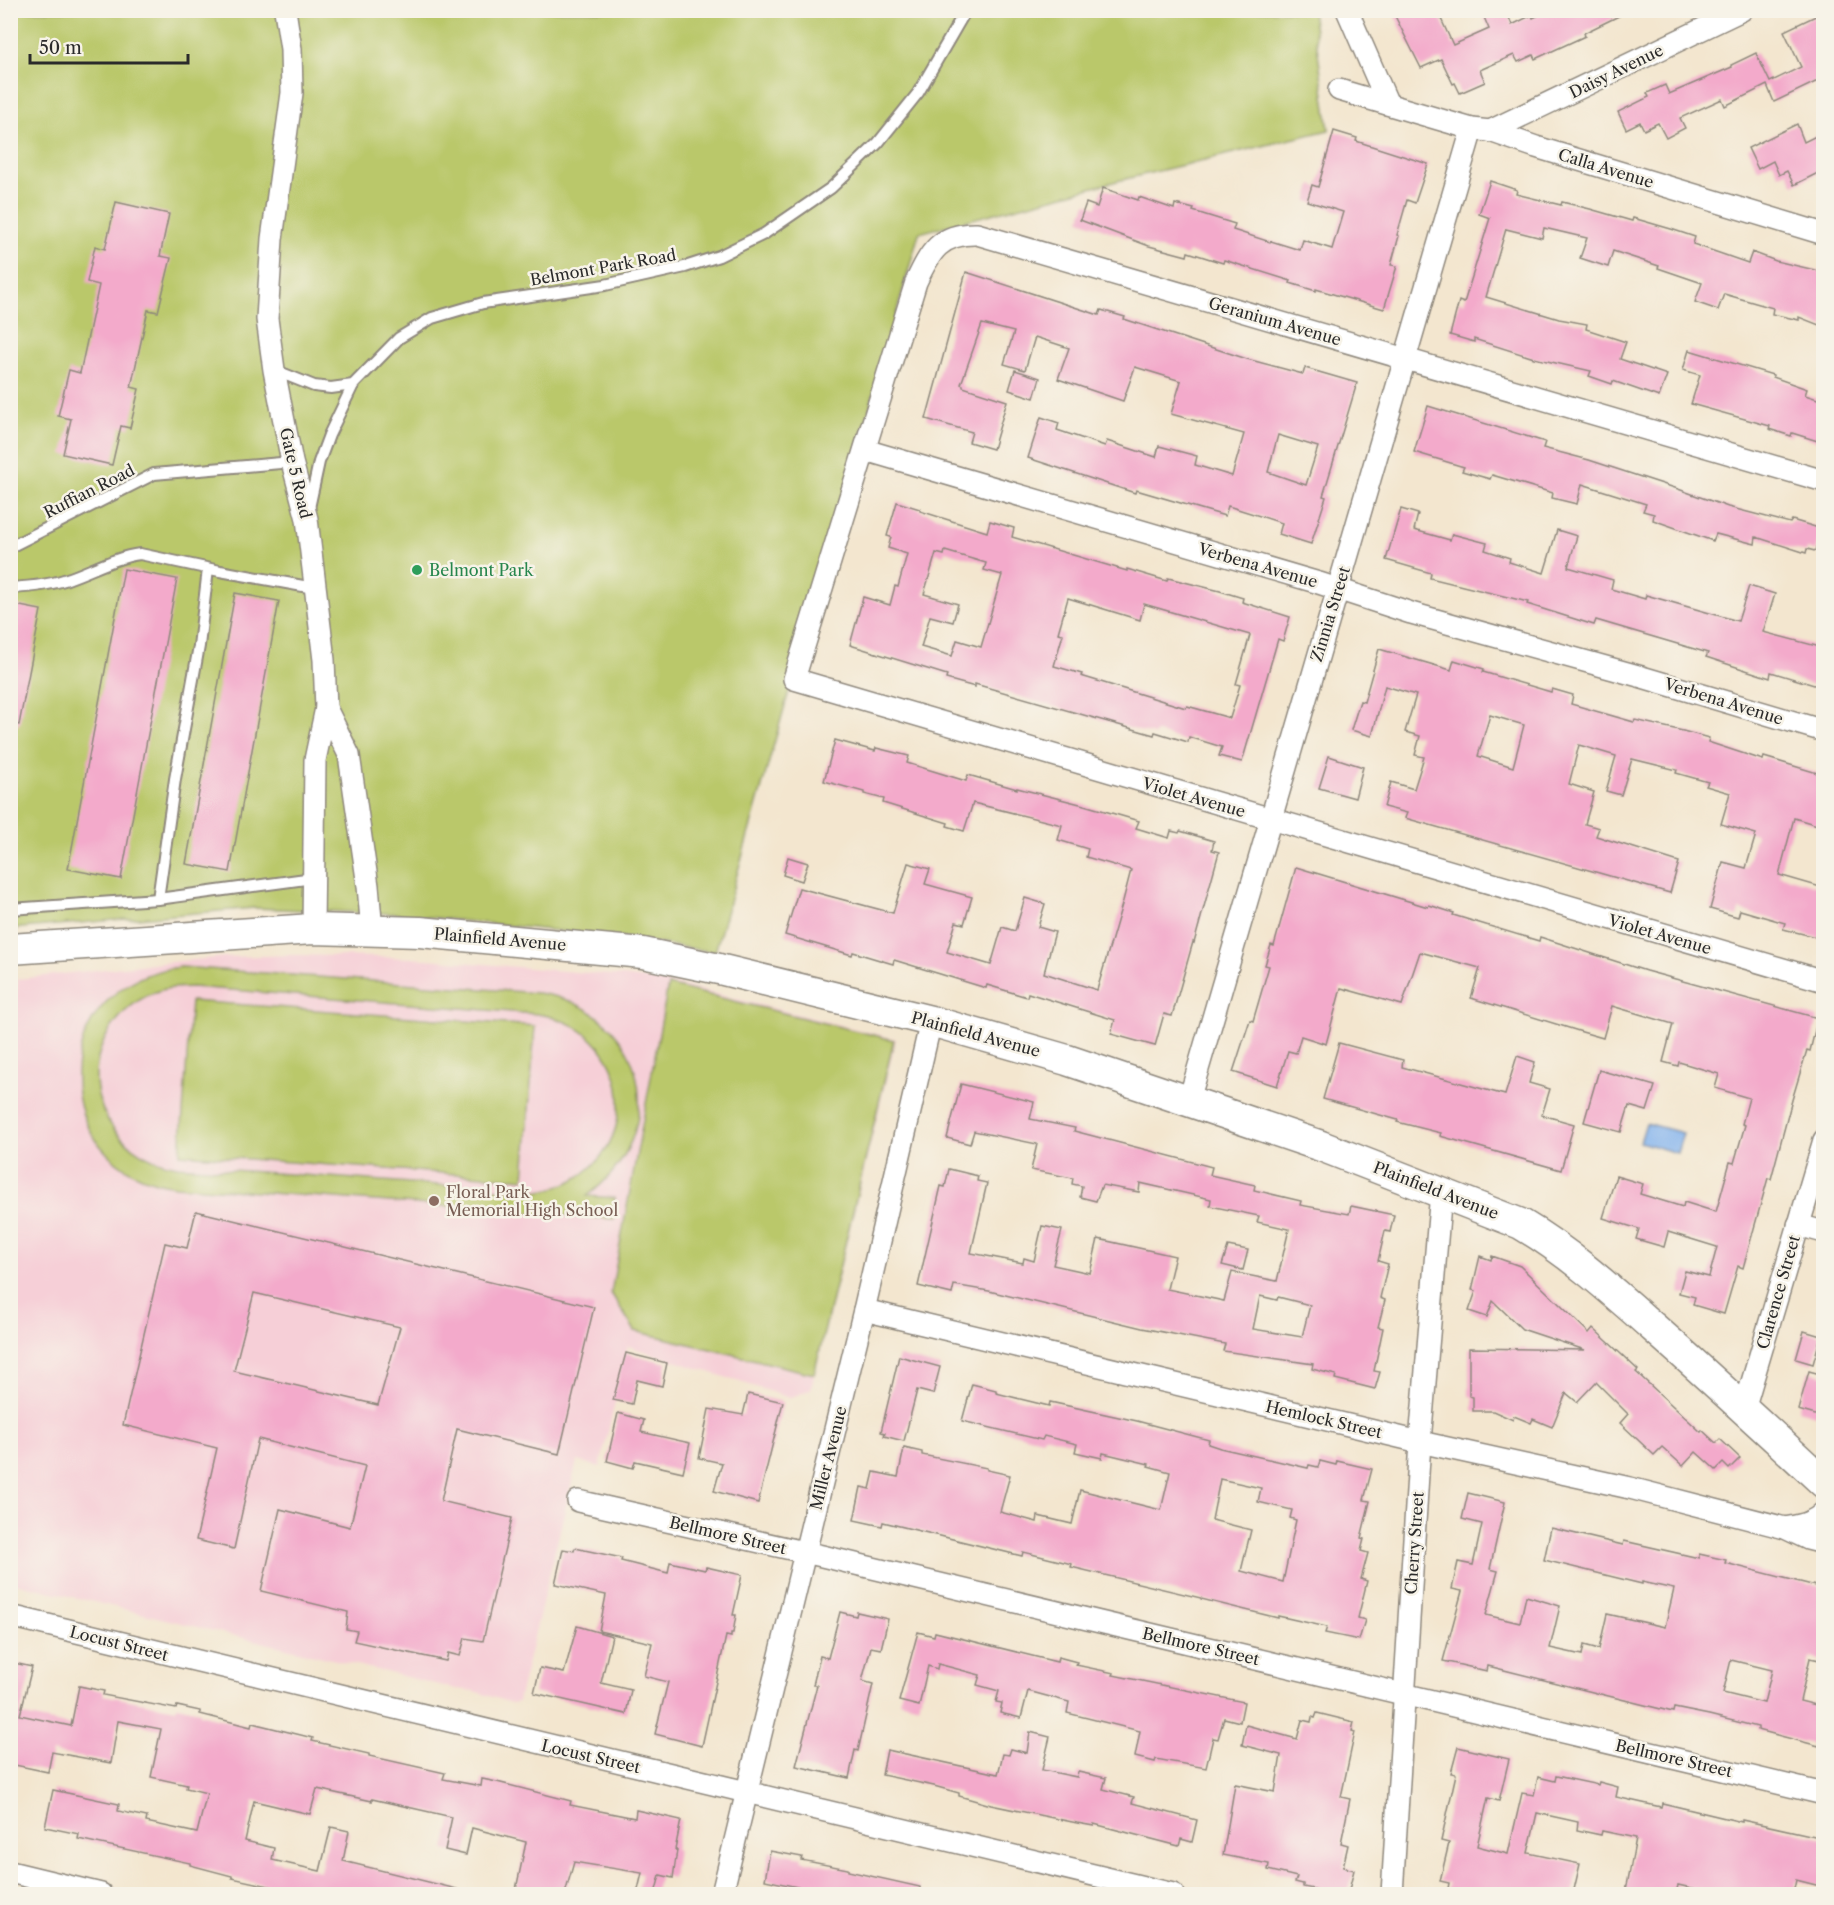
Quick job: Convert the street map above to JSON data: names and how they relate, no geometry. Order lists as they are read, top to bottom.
{
  "streets": {
    "main road": ["Plainfield Avenue"],
    "street": [
      "Daisy Avenue",
      "Calla Avenue",
      "Geranium Avenue",
      "Gate 5 Road",
      "Verbena Avenue",
      "Zinnia Street",
      "Violet Avenue",
      "Clarence Street",
      "Hemlock Street",
      "Miller Avenue",
      "Bellmore Street",
      "Cherry Street",
      "Locust Street"
    ],
    "lane": ["Belmont Park Road", "Ruffian Road"]
  },
  "crossings": [
    ["Daisy Avenue", "Calla Avenue"],
    ["Daisy Avenue", "Zinnia Street"],
    ["Calla Avenue", "Zinnia Street"],
    ["Belmont Park Road", "Gate 5 Road"],
    ["Geranium Avenue", "Verbena Avenue"],
    ["Geranium Avenue", "Zinnia Street"],
    ["Geranium Avenue", "Violet Avenue"],
    ["Gate 5 Road", "Ruffian Road"],
    ["Gate 5 Road", "Plainfield Avenue"],
    ["Verbena Avenue", "Zinnia Street"],
    ["Verbena Avenue", "Violet Avenue"],
    ["Zinnia Street", "Violet Avenue"],
    ["Zinnia Street", "Plainfield Avenue"],
    ["Plainfield Avenue", "Clarence Street"],
    ["Plainfield Avenue", "Miller Avenue"],
    ["Plainfield Avenue", "Cherry Street"],
    ["Hemlock Street", "Miller Avenue"],
    ["Hemlock Street", "Cherry Street"],
    ["Miller Avenue", "Bellmore Street"],
    ["Miller Avenue", "Locust Street"],
    ["Bellmore Street", "Cherry Street"]
  ],
  "places": ["Belmont Park", "Floral Park Memorial High School"],
  "scale_bar": "50 m"
}
